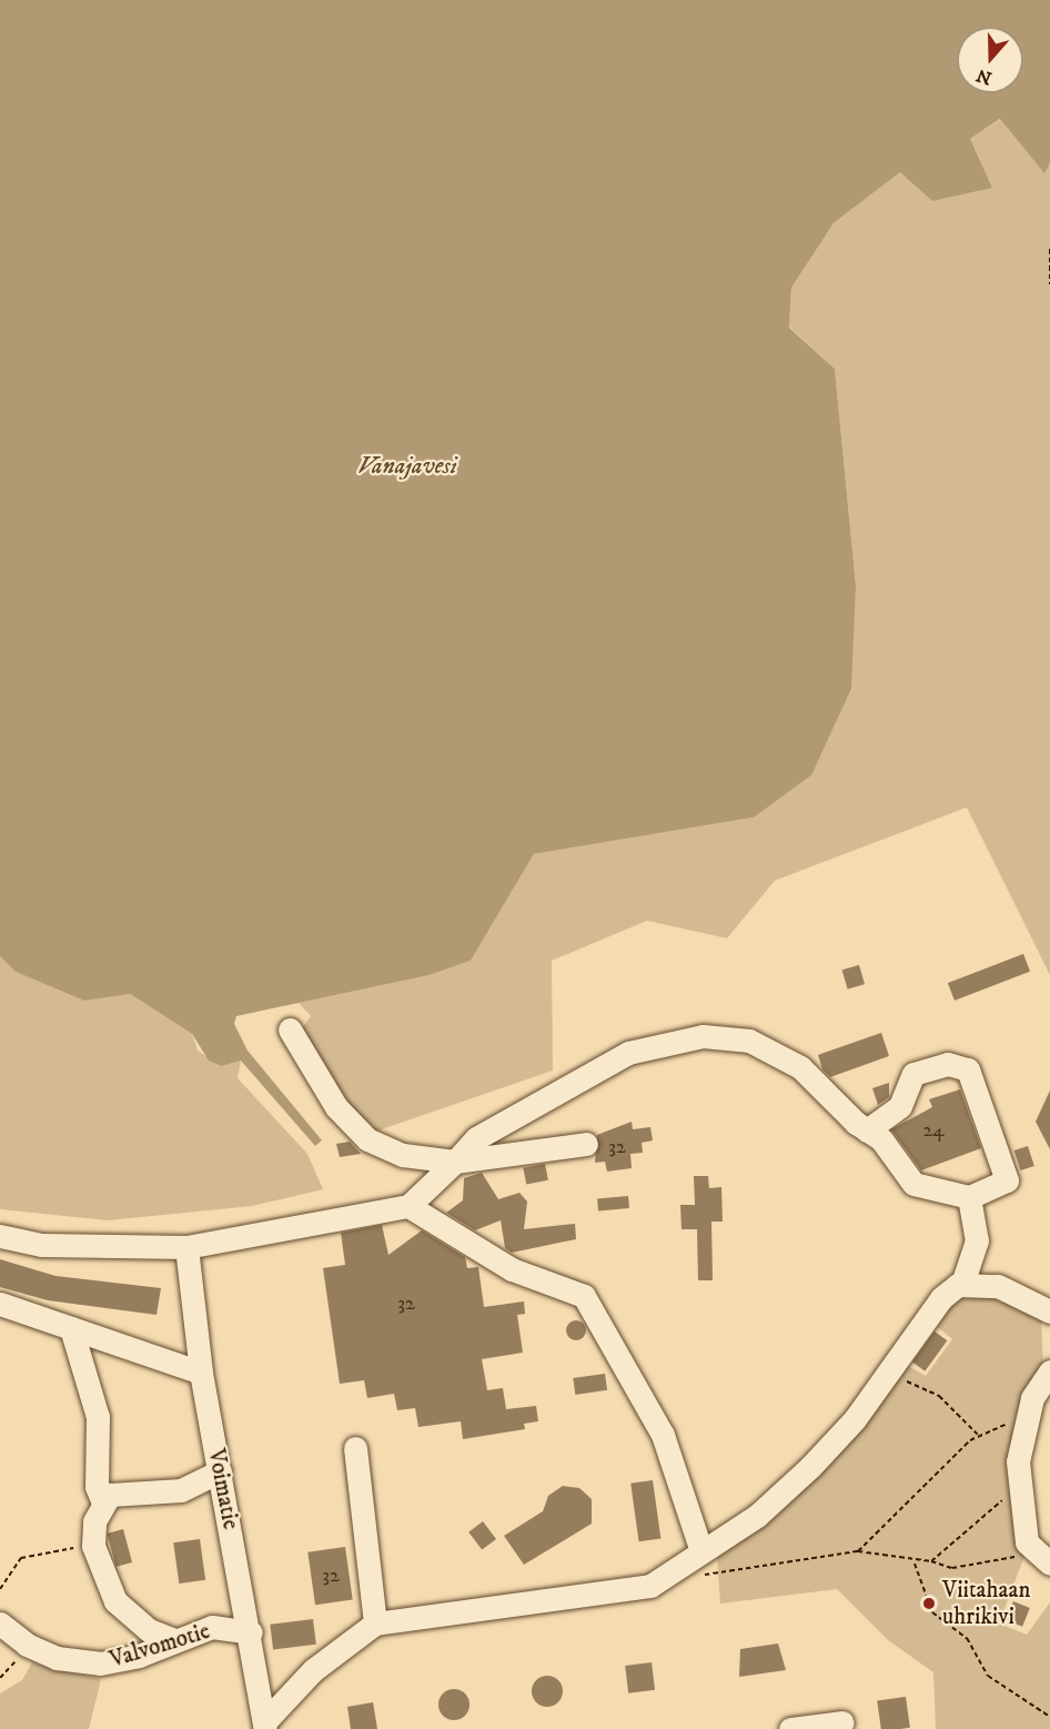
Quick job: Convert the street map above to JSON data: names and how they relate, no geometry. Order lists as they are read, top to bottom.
{
  "streets": {
    "street": ["Voimatie", "Valvomotie"]
  },
  "crossings": [
    ["Voimatie", "Valvomotie"]
  ],
  "water": ["Vanajavesi"],
  "places": ["Viitahaan uhrikivi"],
  "house_numbers": [
    "24",
    "32",
    "32",
    "32"
  ],
  "north": "bottom"
}
